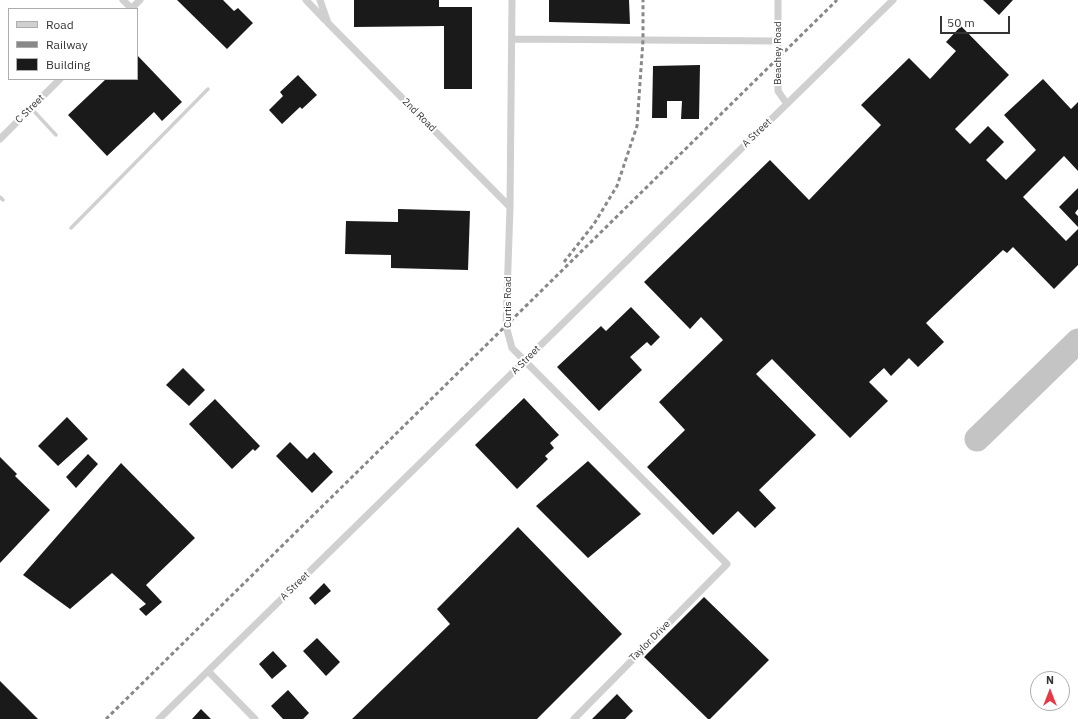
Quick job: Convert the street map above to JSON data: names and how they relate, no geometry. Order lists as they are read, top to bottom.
{
  "streets": {
    "street": [
      "Beachey Road",
      "C Street",
      "2nd Road",
      "A Street",
      "Curtis Road",
      "Taylor Drive"
    ]
  },
  "crossings": [
    ["Beachey Road", "A Street"],
    ["2nd Road", "Curtis Road"],
    ["A Street", "Curtis Road"],
    ["Curtis Road", "Taylor Drive"]
  ],
  "legend": ["Road", "Railway", "Building"],
  "scale_bar": "50 m",
  "north": "top"
}
